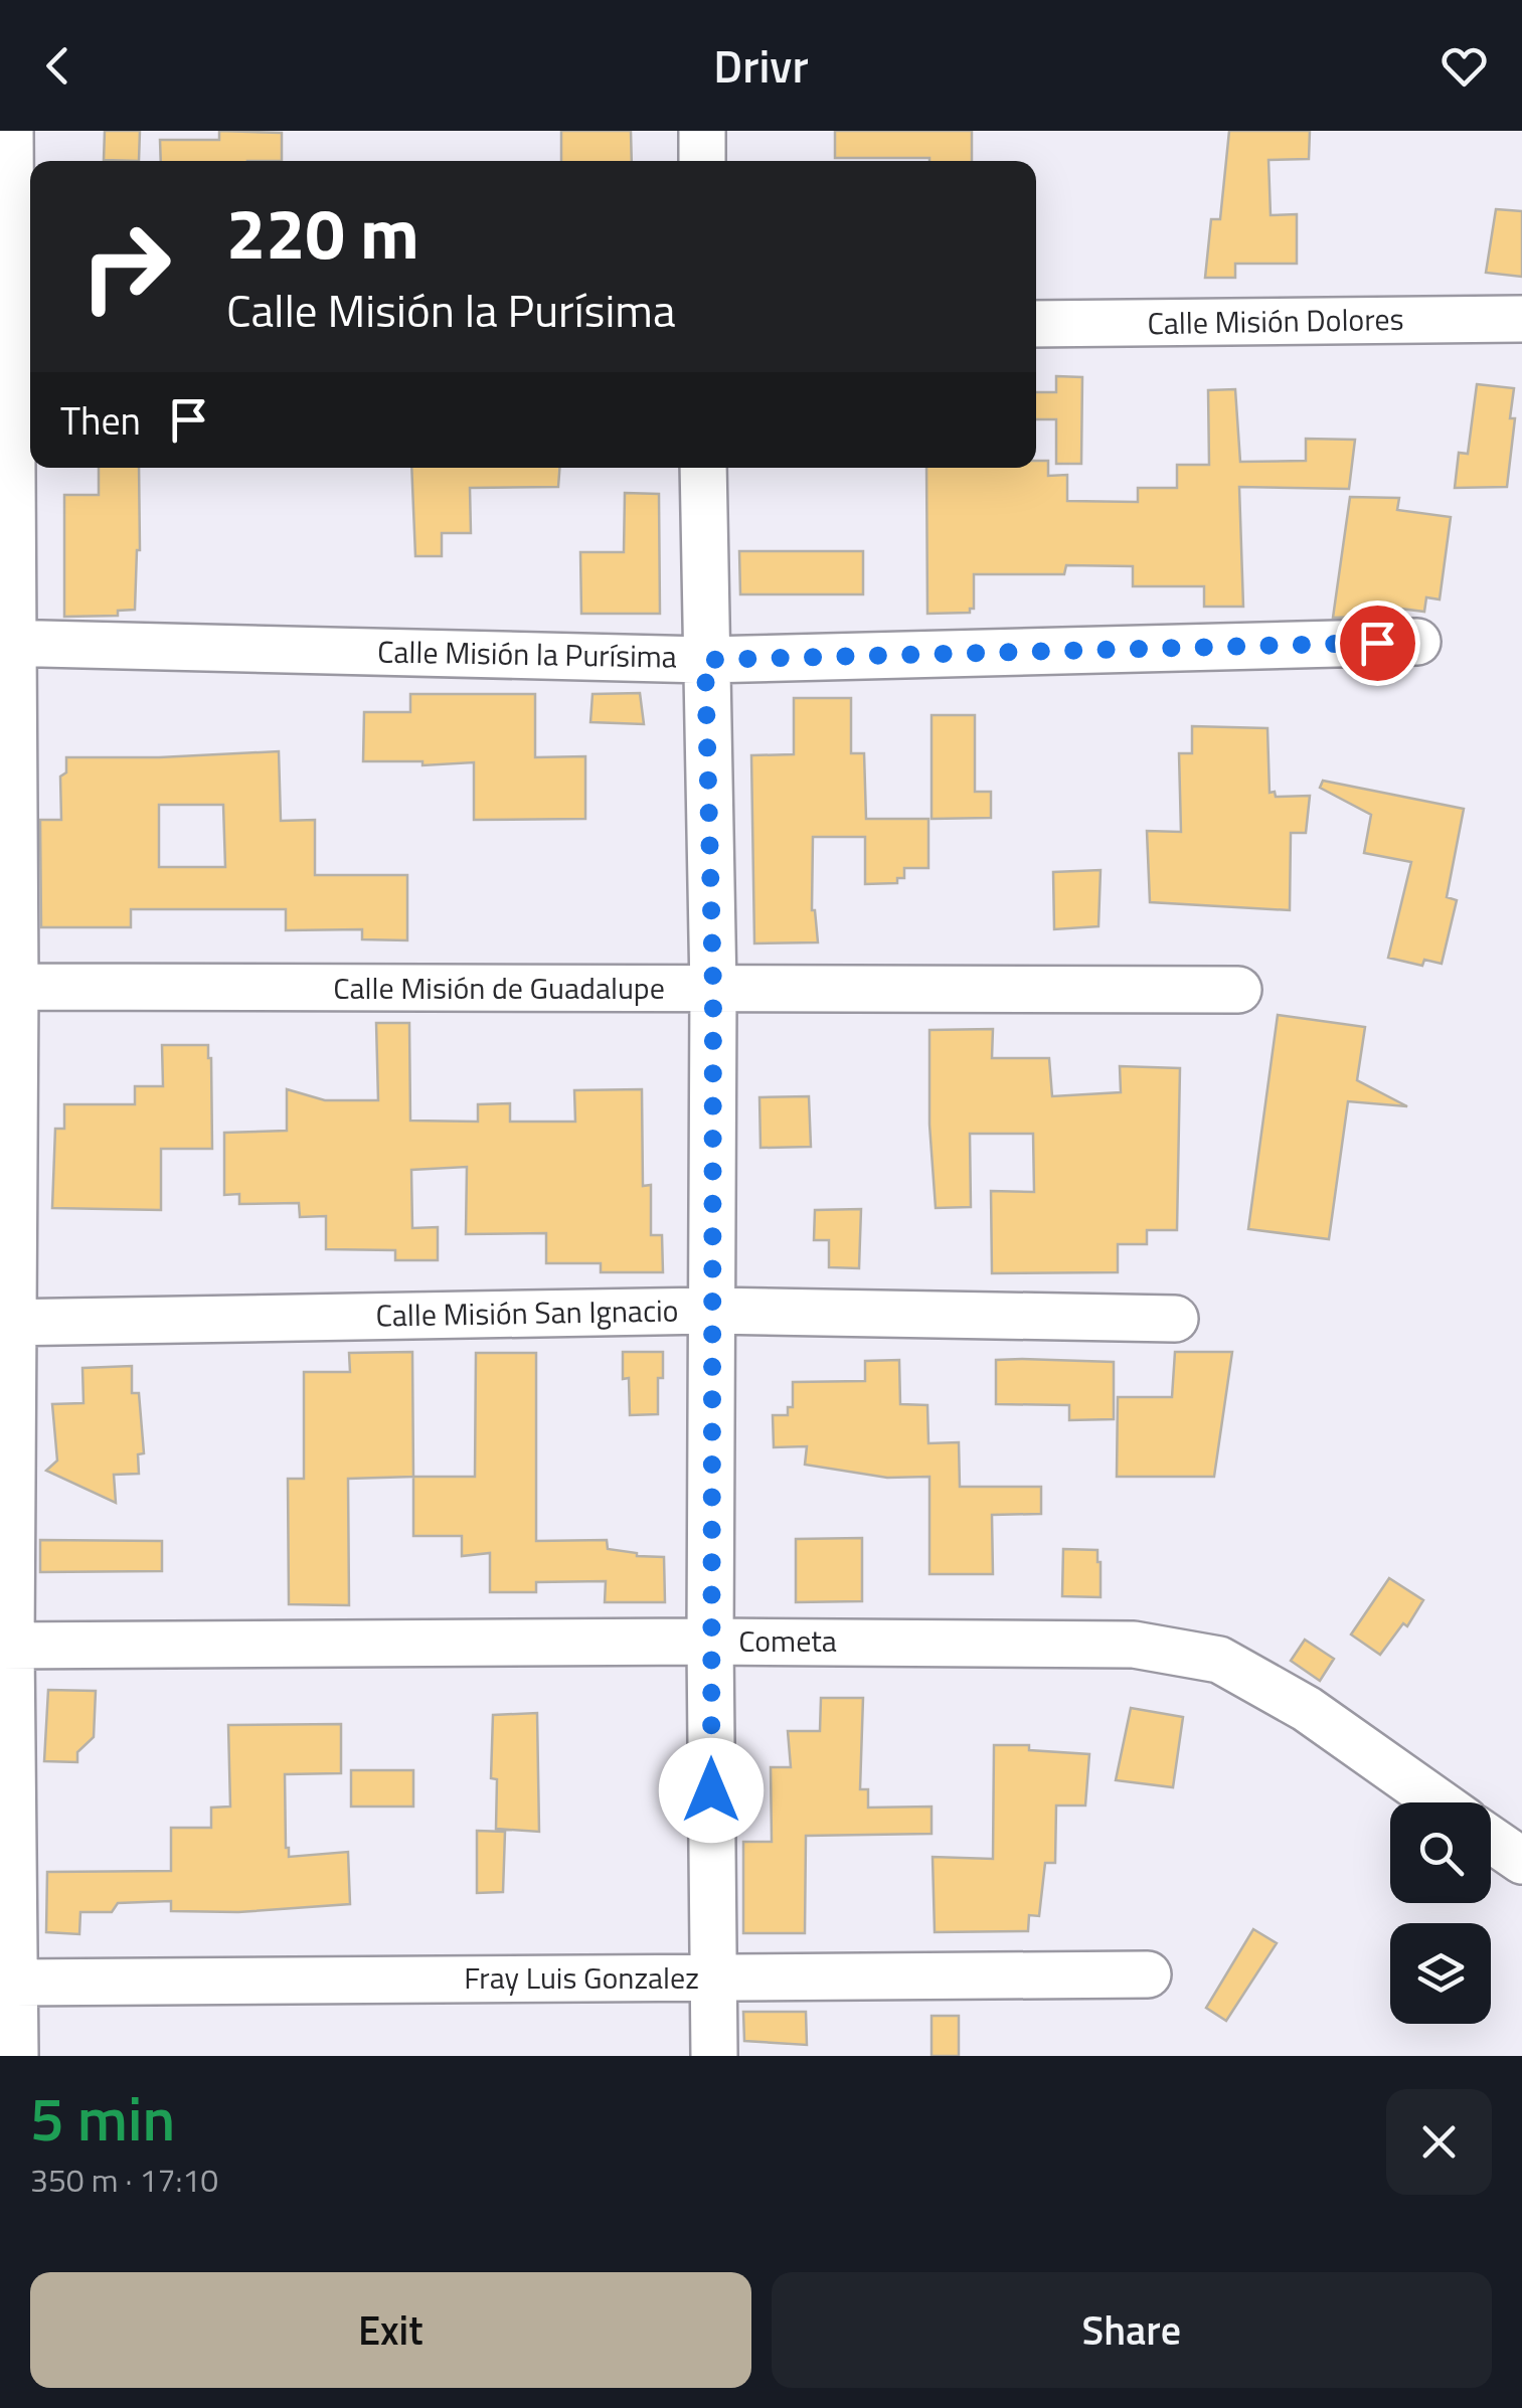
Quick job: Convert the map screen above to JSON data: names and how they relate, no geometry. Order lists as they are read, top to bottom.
{
  "streets": {
    "street": [
      "Calle Misión Dolores",
      "Calle Misión la Purísima",
      "Calle Misión de Guadalupe",
      "Calle Misión San Ignacio",
      "Cometa",
      "Fray Luis Gonzalez"
    ]
  },
  "page": {
    "header": "Drivr",
    "turn": ["220 m", "Calle Misión la Purísima"],
    "then": "Then",
    "heading": ["5 min", "350 m · 17:10"],
    "buttons": ["Exit", "Share"]
  }
}
